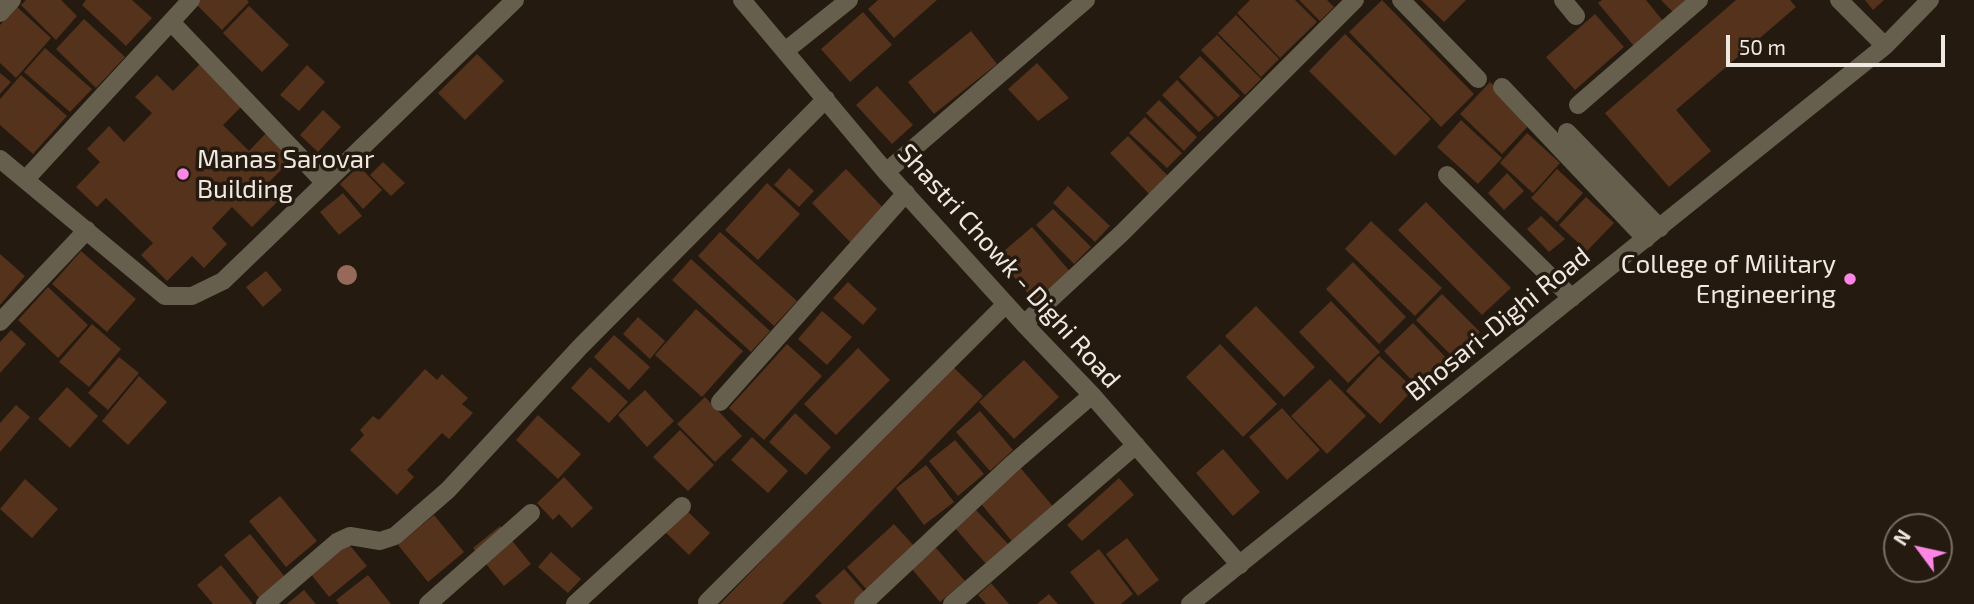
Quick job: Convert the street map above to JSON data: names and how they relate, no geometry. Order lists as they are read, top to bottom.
{
  "streets": {
    "street": ["Shastri Chowk - Dighi Road", "Bhosari-Dighi Road"]
  },
  "crossings": [
    ["Shastri Chowk - Dighi Road", "Bhosari-Dighi Road"]
  ],
  "places": ["Manas Sarovar Building", "College of Military Engineering"],
  "scale_bar": "50 m",
  "north": "top left"
}
